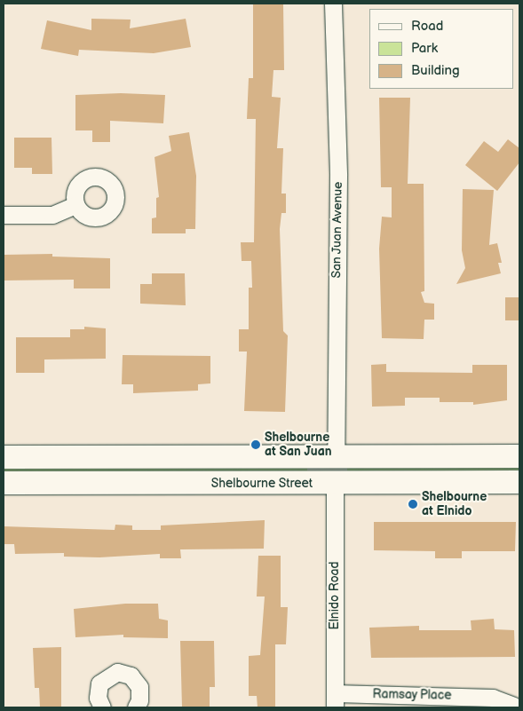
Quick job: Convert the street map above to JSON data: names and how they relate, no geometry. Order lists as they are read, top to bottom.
{
  "streets": {
    "main road": ["Shelbourne Street"],
    "street": ["San Juan Avenue", "Elnido Road", "Ramsay Place"]
  },
  "crossings": [
    ["Shelbourne Street", "Elnido Road"],
    ["Elnido Road", "Ramsay Place"]
  ],
  "places": ["Shelbourne at San Juan", "Shelbourne at Elnido"],
  "legend": ["Road", "Park", "Building"]
}
